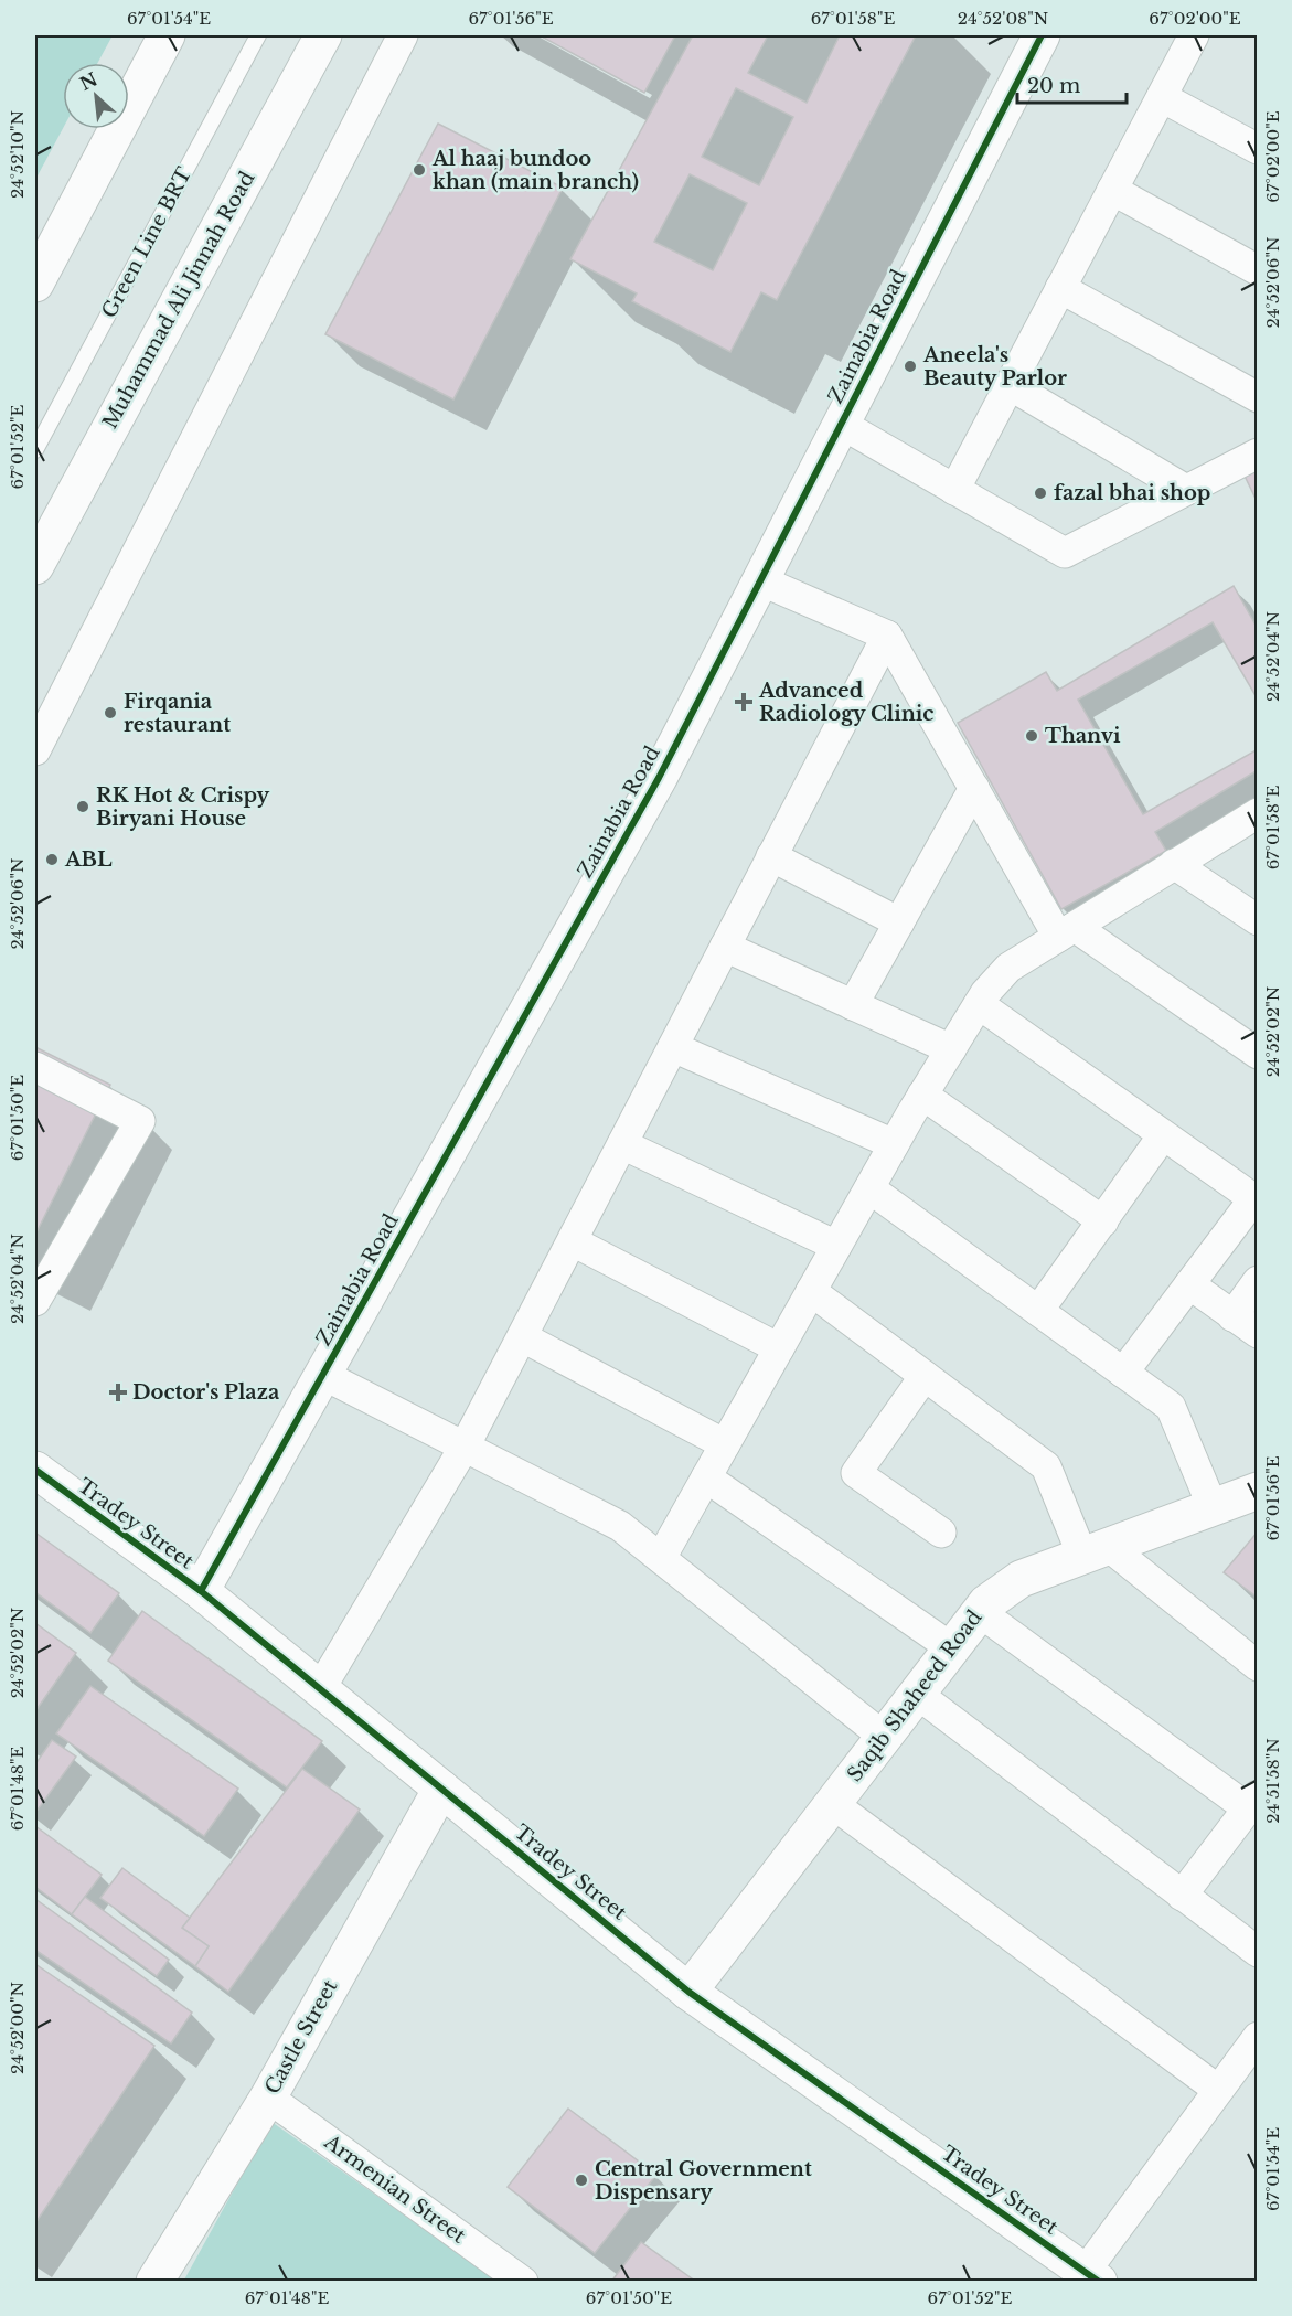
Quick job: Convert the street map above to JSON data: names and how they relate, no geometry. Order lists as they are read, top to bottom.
{
  "streets": {
    "main road": [
      "Muhammad Ali Jinnah Road",
      "Zainabia Road",
      "Tradey Street",
      "Saqib Shaheed Road",
      "Castle Street"
    ],
    "street": ["Armenian Street"],
    "lane": ["Green Line BRT"]
  },
  "crossings": [
    ["Zainabia Road", "Tradey Street"],
    ["Tradey Street", "Saqib Shaheed Road"],
    ["Tradey Street", "Castle Street"],
    ["Castle Street", "Armenian Street"]
  ],
  "places": {
    "other": [
      "Al haaj bundoo khan (main branch)",
      "Aneela's Beauty Parlor",
      "fazal bhai shop",
      "Firqania restaurant",
      "Thanvi",
      "RK Hot & Crispy Biryani House",
      "ABL",
      "Central Government Dispensary"
    ],
    "health": ["Advanced Radiology Clinic", "Doctor's Plaza"]
  },
  "scale_bar": "20 m",
  "north": "top left",
  "coordinates": [
    "67°01'54\"E",
    "67°01'56\"E",
    "67°01'58\"E",
    "24°52'08\"N",
    "67°02'00\"E",
    "24°52'10\"N",
    "24°52'06\"N",
    "67°01'52\"E",
    "24°52'04\"N",
    "24°52'02\"N",
    "67°01'50\"E",
    "24°51'58\"N",
    "67°01'48\"E",
    "24°52'00\"N"
  ]
}
